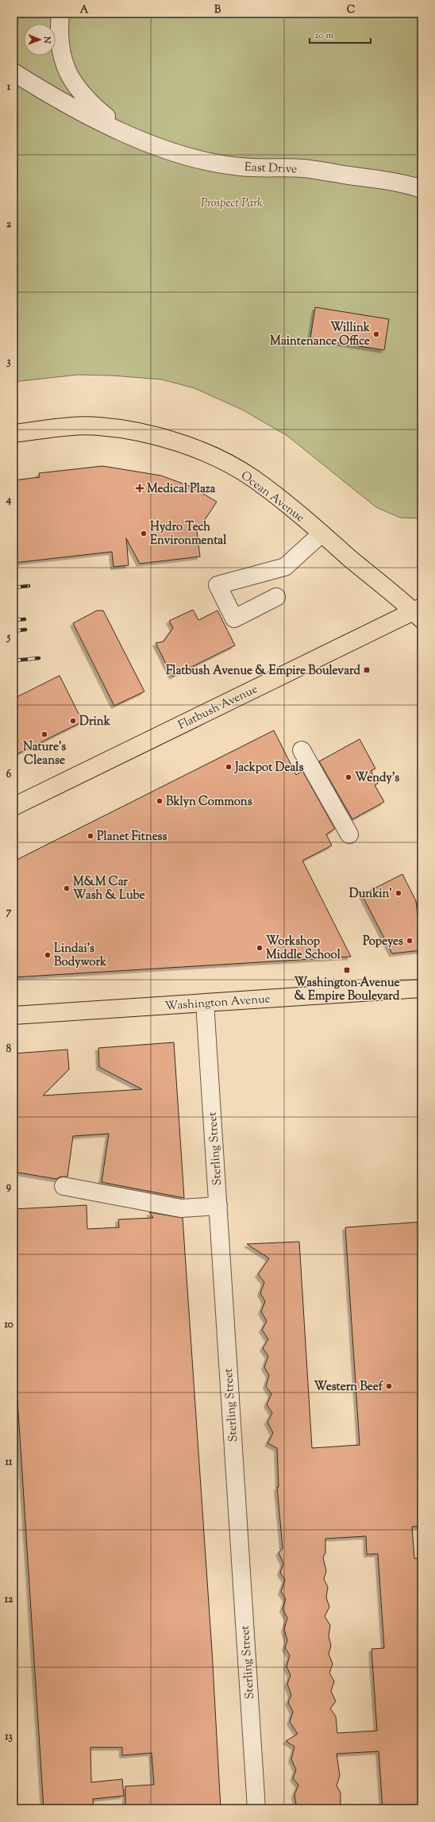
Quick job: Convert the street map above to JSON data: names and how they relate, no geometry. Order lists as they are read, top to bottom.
{
  "streets": {
    "main road": ["Ocean Avenue", "Flatbush Avenue", "Washington Avenue"],
    "street": ["East Drive", "Sterling Street"]
  },
  "crossings": [
    ["Ocean Avenue", "Flatbush Avenue"],
    ["Washington Avenue", "Sterling Street"]
  ],
  "parks": ["Prospect Park"],
  "places": {
    "other": [
      "Willink Maintenance Office",
      "Hydro Tech Environmental",
      "Drink",
      "Nature's Cleanse",
      "Jackpot Deals",
      "Wendy's",
      "Bklyn Commons",
      "Planet Fitness",
      "M&M Car Wash & Lube",
      "Dunkin'",
      "Popeyes",
      "Workshop Middle School",
      "Lindai's Bodywork",
      "Western Beef"
    ],
    "health": ["Medical Plaza"],
    "transit": ["Flatbush Avenue & Empire Boulevard", "Washington Avenue & Empire Boulevard"]
  },
  "scale_bar": "20 m",
  "north": "right",
  "grid": {
    "columns": ["A", "B", "C"],
    "rows": [
      "1",
      "2",
      "3",
      "4",
      "5",
      "6",
      "7",
      "8",
      "9",
      "10",
      "11",
      "12",
      "13"
    ]
  }
}
